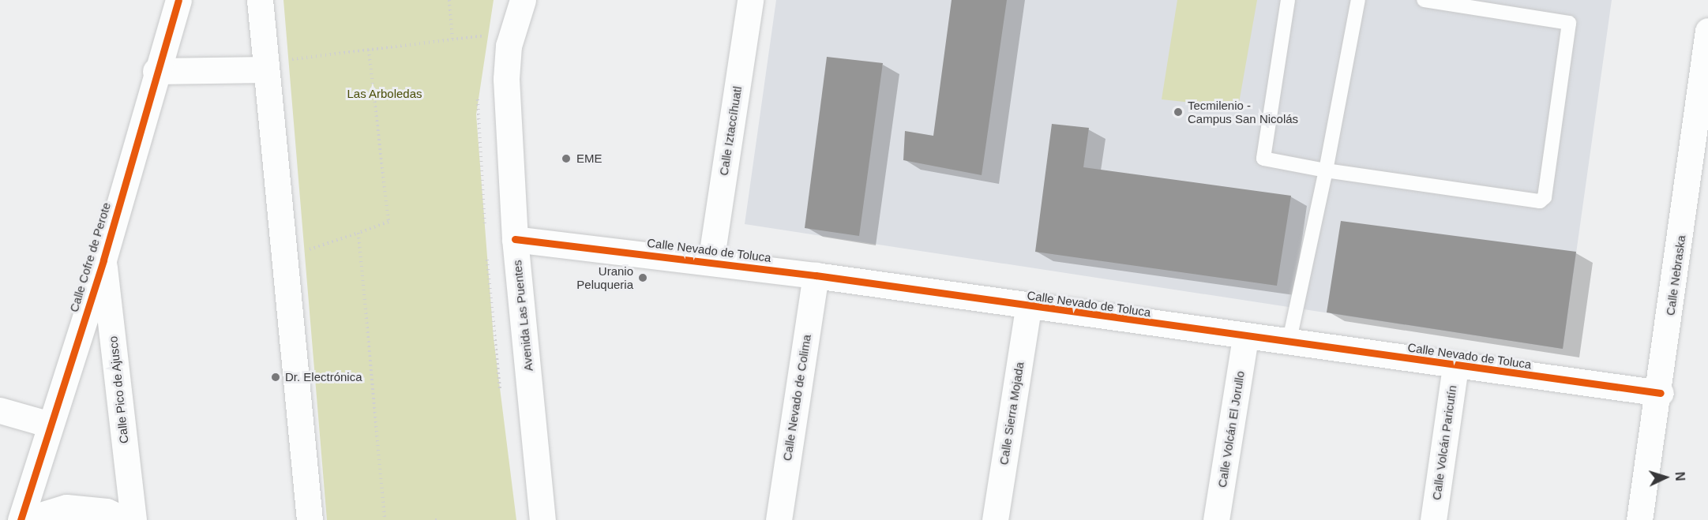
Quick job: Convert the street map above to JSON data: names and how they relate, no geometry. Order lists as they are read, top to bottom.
{
  "streets": {
    "street": [
      "Calle Iztaccíhuatl",
      "Calle Nevado de Toluca",
      "Calle Cofre de Perote",
      "Calle Nebraska",
      "Avenida Las Puentes",
      "Calle Pico de Ajusco",
      "Calle Nevado de Colima",
      "Calle Sierra Mojada",
      "Calle Volcán El Jorullo",
      "Calle Volcán Paricutín"
    ]
  },
  "crossings": [
    ["Calle Iztaccíhuatl", "Calle Nevado de Toluca"],
    ["Calle Nevado de Toluca", "Calle Nebraska"],
    ["Calle Nevado de Toluca", "Avenida Las Puentes"],
    ["Calle Nevado de Toluca", "Calle Nevado de Colima"],
    ["Calle Nevado de Toluca", "Calle Sierra Mojada"],
    ["Calle Nevado de Toluca", "Calle Volcán El Jorullo"],
    ["Calle Nevado de Toluca", "Calle Volcán Paricutín"],
    ["Calle Cofre de Perote", "Calle Pico de Ajusco"]
  ],
  "parks": ["Las Arboledas"],
  "places": [
    "Tecmilenio - Campus San Nicolás",
    "EME",
    "Uranio Peluqueria",
    "Dr. Electrónica"
  ],
  "north": "right"
}
